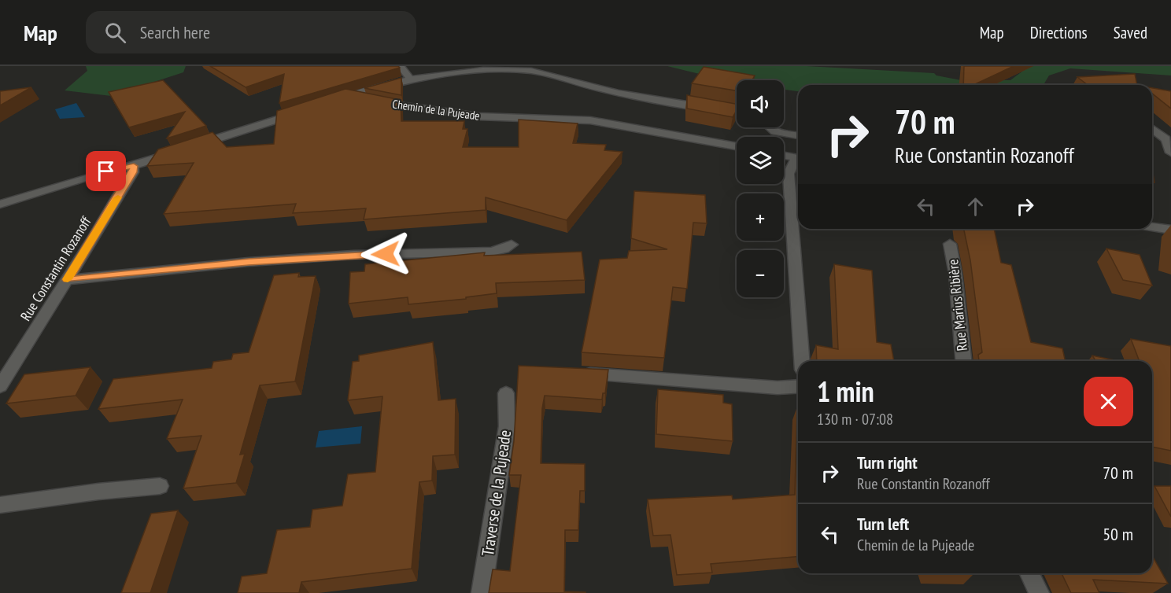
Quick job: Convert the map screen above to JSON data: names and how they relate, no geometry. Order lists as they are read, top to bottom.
{
  "streets": {
    "street": [
      "Chemin de la Pujeade",
      "Rue Constantin Rozanoff",
      "Rue Marius Ribière",
      "Traverse de la Pujeade"
    ]
  },
  "page": {
    "header": "Map",
    "search": "Search here",
    "nav": ["Map", "Directions", "Saved"],
    "map_buttons": ["+", "−"],
    "turn": ["70 m", "Rue Constantin Rozanoff"],
    "heading": ["1 min", "130 m · 07:08"],
    "list": [
      {
        "name": "Turn right",
        "note": "Rue Constantin Rozanoff",
        "value": "70 m"
      },
      {
        "name": "Turn left",
        "note": "Chemin de la Pujeade",
        "value": "50 m"
      }
    ]
  }
}
